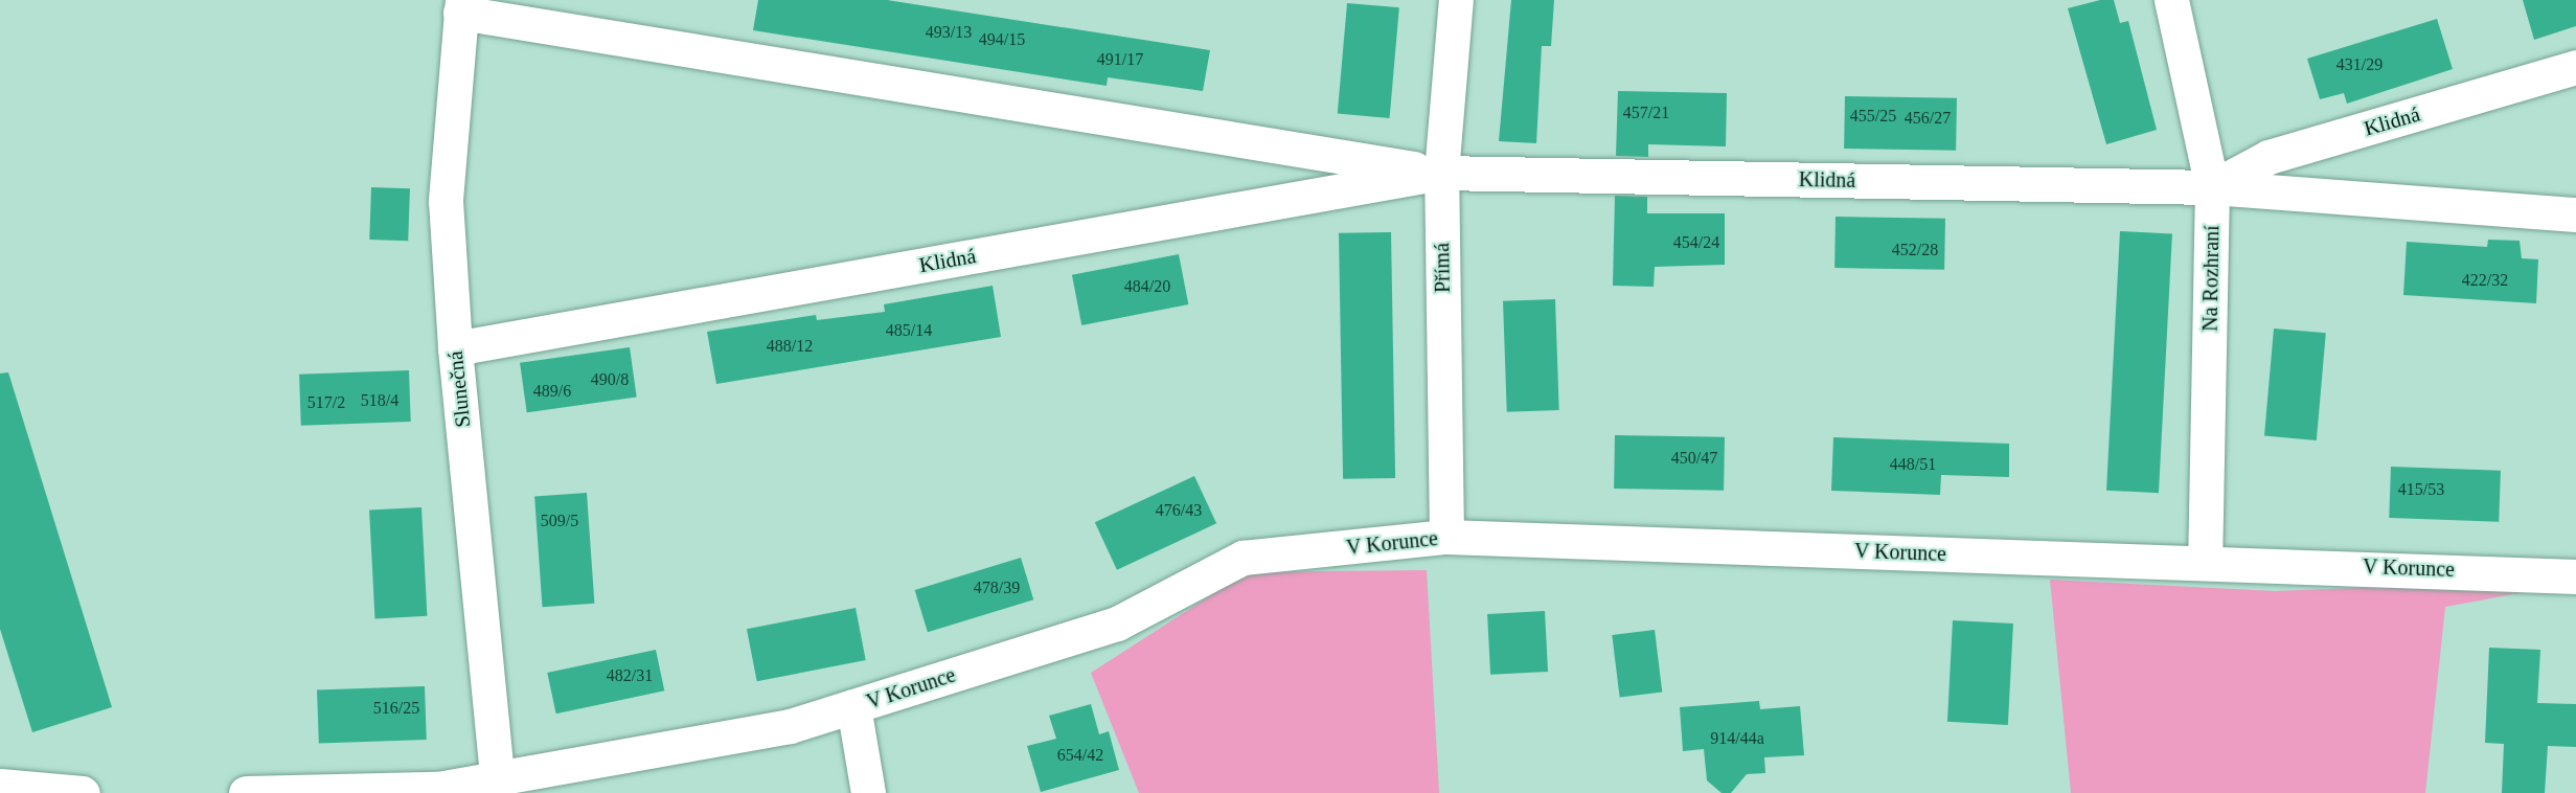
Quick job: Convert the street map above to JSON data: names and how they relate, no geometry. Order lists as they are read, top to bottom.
{
  "streets": {
    "street": [
      "Klidná",
      "Přímá",
      "Na Rozhraní",
      "Slunečná",
      "V Korunce"
    ]
  },
  "crossings": [
    ["Klidná", "Přímá"],
    ["Klidná", "Na Rozhraní"],
    ["Klidná", "Slunečná"],
    ["Přímá", "V Korunce"],
    ["Na Rozhraní", "V Korunce"],
    ["Slunečná", "V Korunce"]
  ],
  "house_numbers": [
    "493/13",
    "494/15",
    "491/17",
    "431/29",
    "457/21",
    "455/25",
    "456/27",
    "454/24",
    "452/28",
    "422/32",
    "484/20",
    "485/14",
    "488/12",
    "490/8",
    "489/6",
    "518/4",
    "517/2",
    "450/47",
    "448/51",
    "415/53",
    "476/43",
    "509/5",
    "478/39",
    "482/31",
    "516/25",
    "914/44a",
    "654/42"
  ]
}
